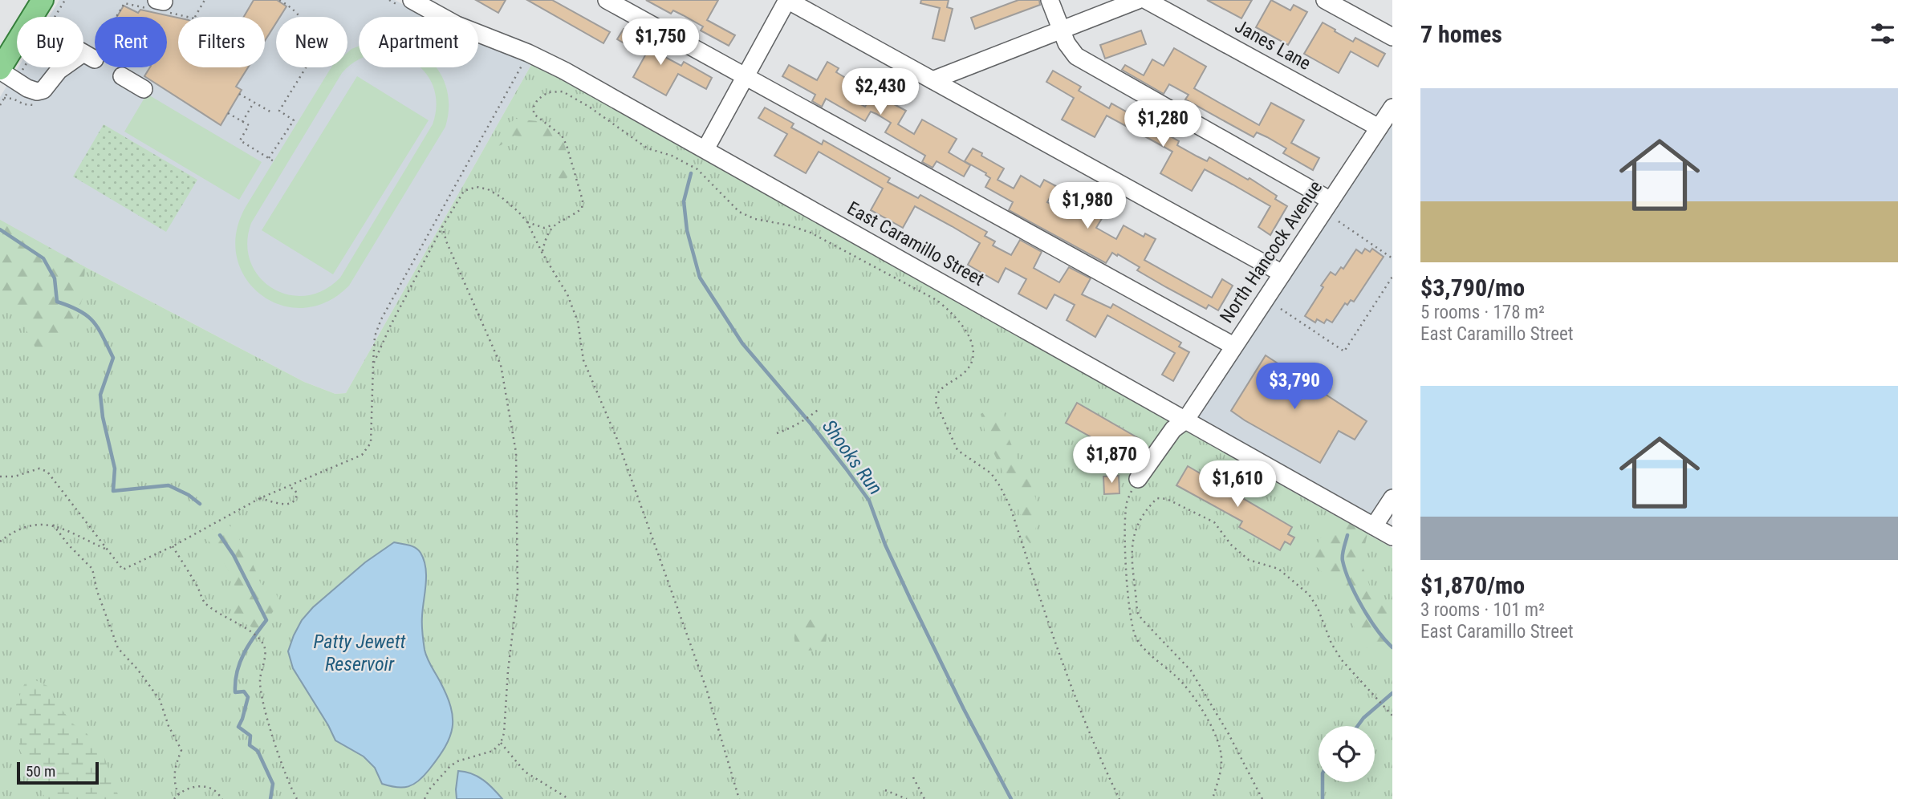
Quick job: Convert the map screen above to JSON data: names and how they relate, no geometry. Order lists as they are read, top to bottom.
{
  "streets": {
    "street": ["Janes Lane", "East Caramillo Street", "North Hancock Avenue"]
  },
  "crossings": [
    ["Janes Lane", "North Hancock Avenue"],
    ["East Caramillo Street", "North Hancock Avenue"]
  ],
  "water": ["Shooks Run", "Patty Jewett Reservoir"],
  "scale_bar": "50 m",
  "page": {
    "heading": "7 homes",
    "chip": [
      "Buy",
      "Rent",
      "Filters",
      "New",
      "Apartment"
    ],
    "price": [
      "$1,750",
      "$2,430",
      "$1,280",
      "$1,980",
      "$3,790",
      "$1,870",
      "$1,610"
    ],
    "list": [
      {
        "name": "$3,790/mo",
        "note": "5 rooms · 178 m² · East Caramillo Street"
      },
      {
        "name": "$1,870/mo",
        "note": "3 rooms · 101 m² · East Caramillo Street"
      }
    ],
    "scale": "50 m"
  }
}
